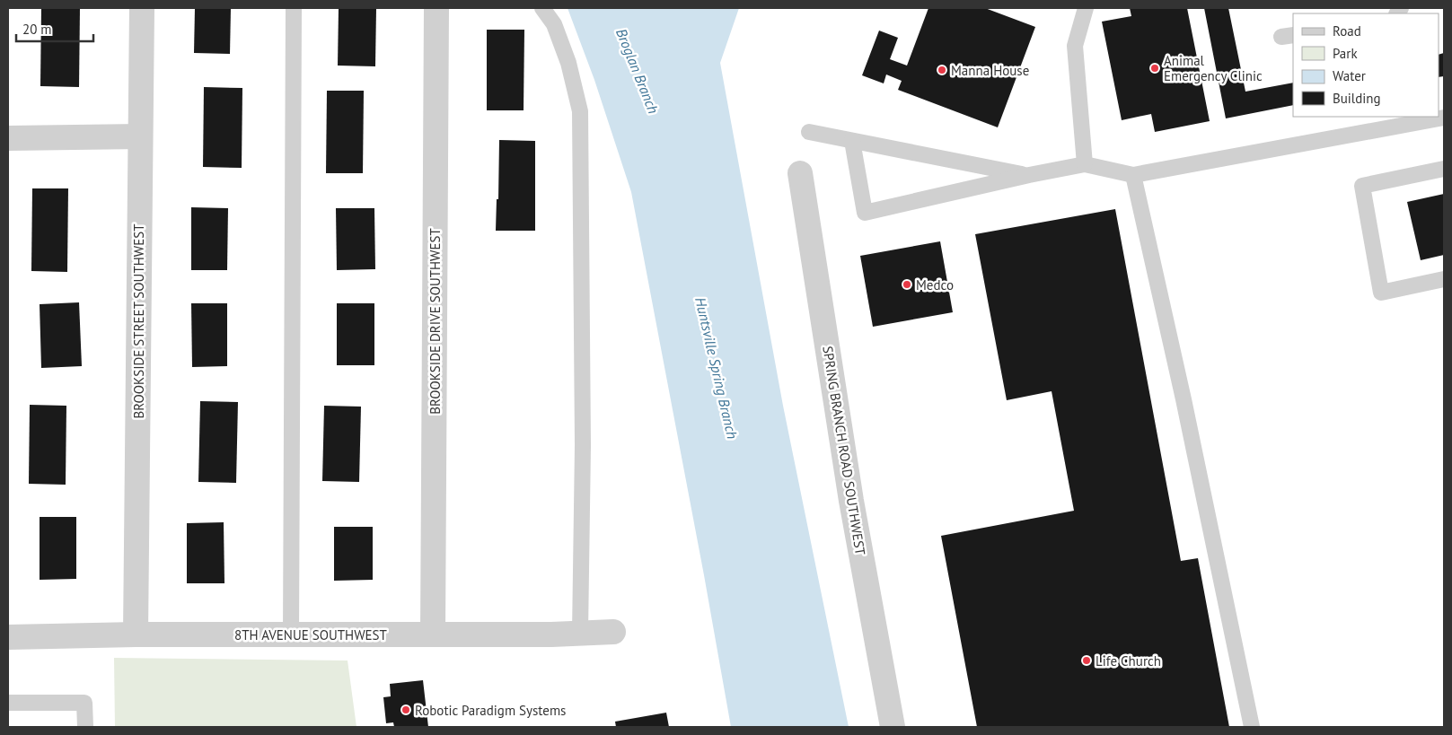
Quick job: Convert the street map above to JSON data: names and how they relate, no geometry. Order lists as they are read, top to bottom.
{
  "streets": {
    "street": [
      "BROOKSIDE STREET SOUTHWEST",
      "BROOKSIDE DRIVE SOUTHWEST",
      "SPRING BRANCH ROAD SOUTHWEST",
      "8TH AVENUE SOUTHWEST"
    ]
  },
  "crossings": [
    ["BROOKSIDE STREET SOUTHWEST", "8TH AVENUE SOUTHWEST"],
    ["BROOKSIDE DRIVE SOUTHWEST", "8TH AVENUE SOUTHWEST"]
  ],
  "water": ["Broglan Branch", "Huntsville Spring Branch"],
  "places": [
    "Animal Emergency Clinic",
    "Manna House",
    "Medco",
    "Life Church",
    "Robotic Paradigm Systems"
  ],
  "legend": [
    "Road",
    "Park",
    "Water",
    "Building"
  ],
  "scale_bar": "20 m"
}
